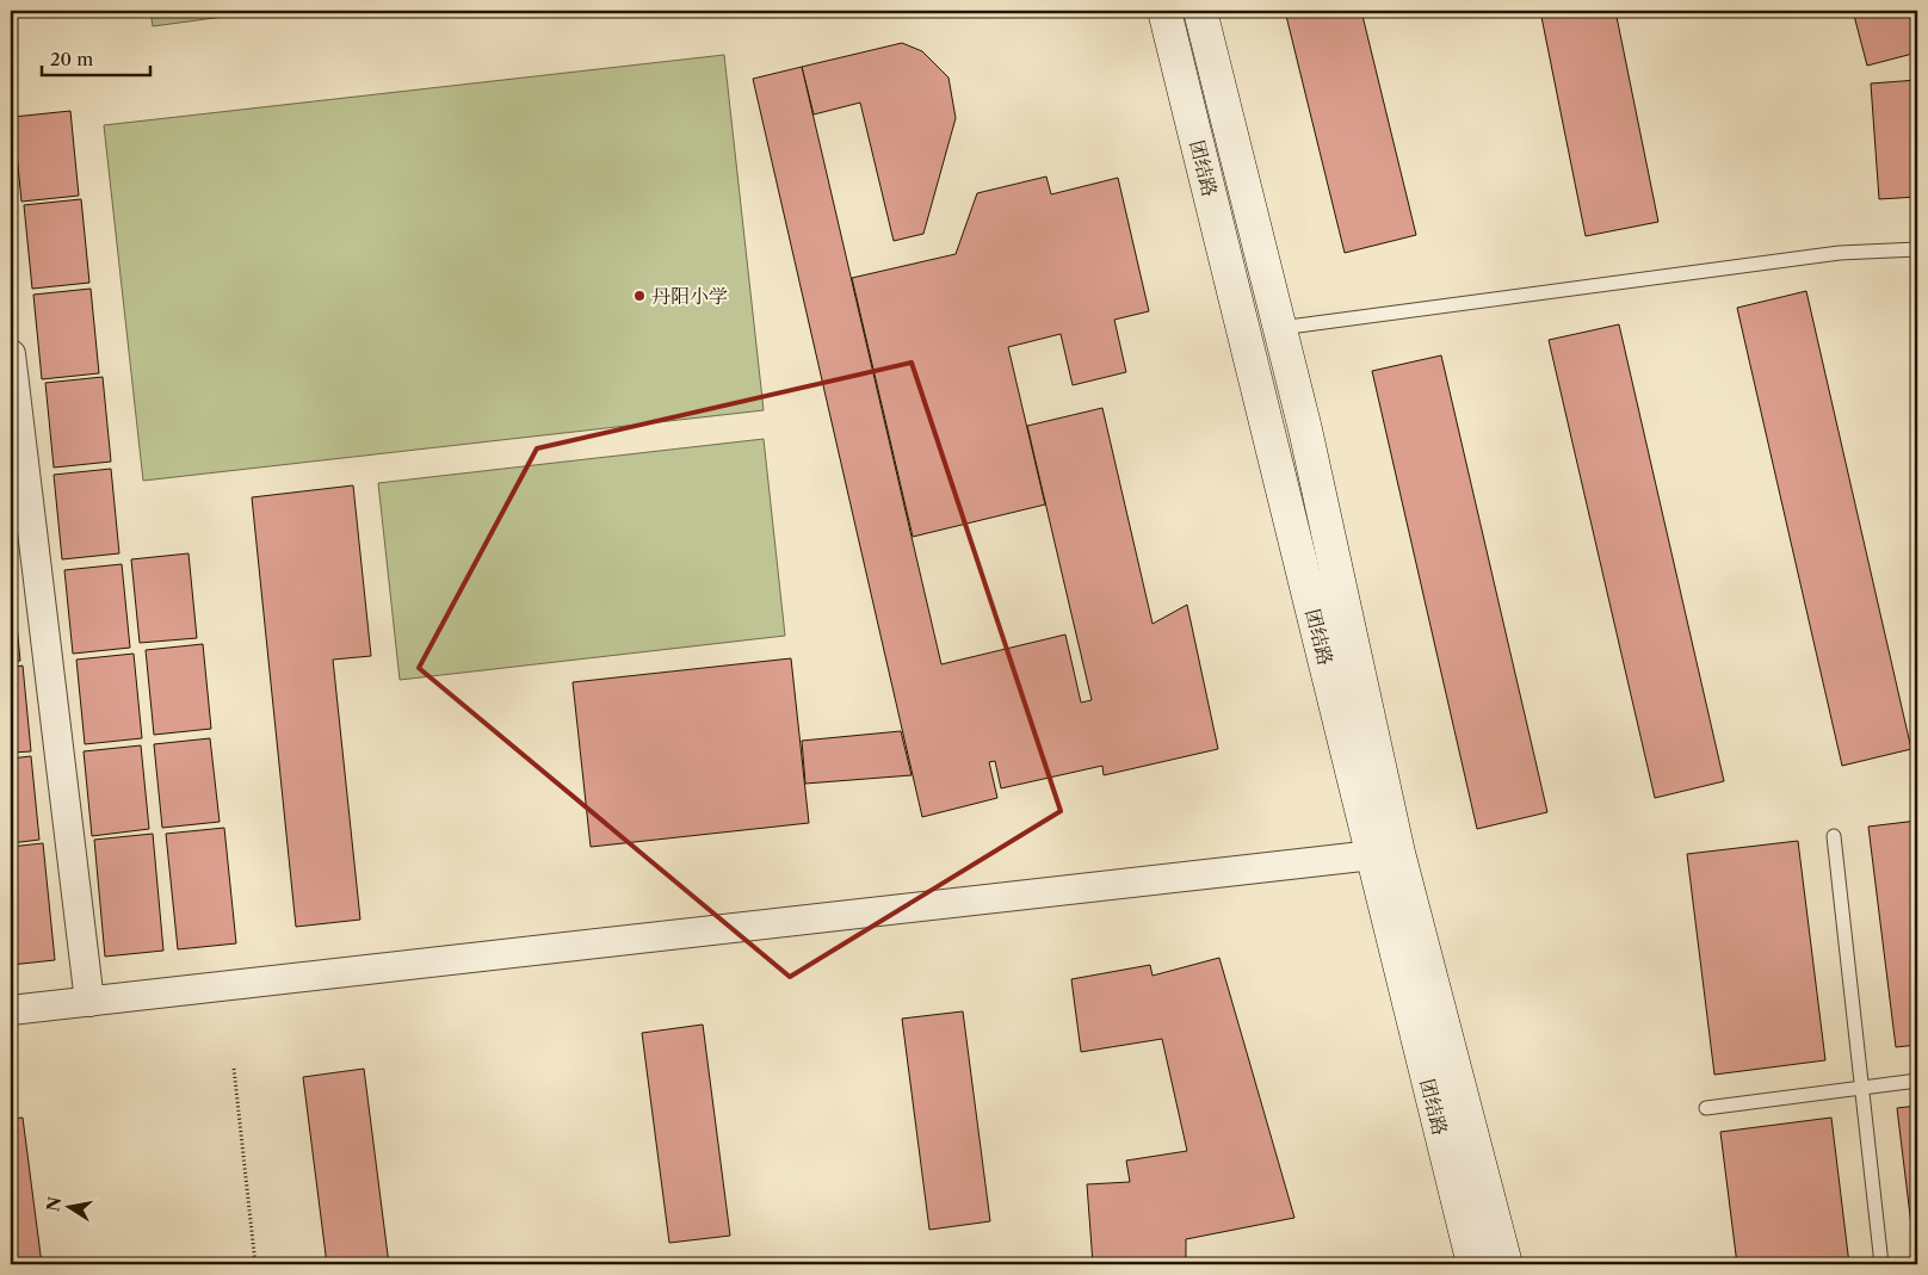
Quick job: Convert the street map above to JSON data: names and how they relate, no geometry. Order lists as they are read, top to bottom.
{
  "streets": {
    "main road": ["团结路"]
  },
  "places": ["丹阳小学"],
  "scale_bar": "20 m",
  "north": "left"
}
